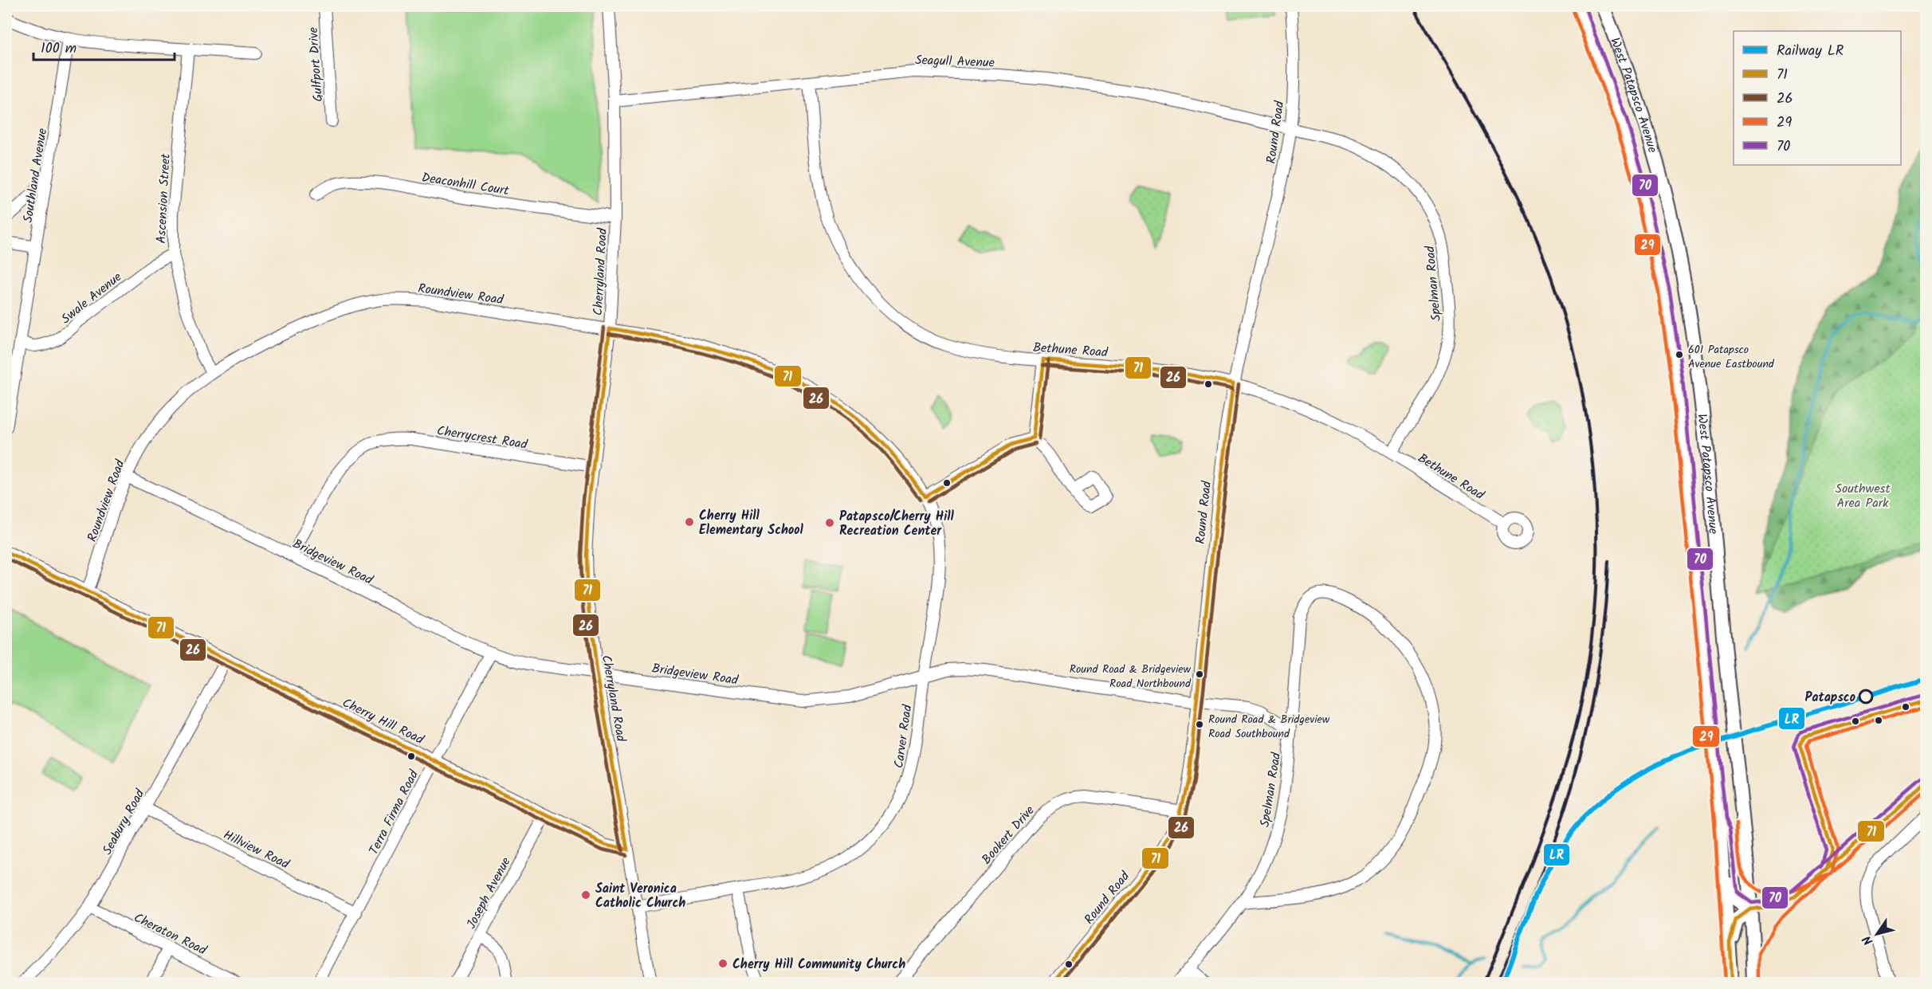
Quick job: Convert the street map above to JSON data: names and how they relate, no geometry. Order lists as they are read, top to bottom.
{
  "streets": {
    "main road": ["West Patapsco Avenue"],
    "street": [
      "Seagull Avenue",
      "Gulfport Drive",
      "Round Road",
      "Southland Avenue",
      "Deaconhill Court",
      "Ascension Street",
      "Cherryland Road",
      "Spelman Road",
      "Roundview Road",
      "Swale Avenue",
      "Bethune Road",
      "Cherrycrest Road",
      "Bridgeview Road",
      "Cherry Hill Road",
      "Carver Road",
      "Terra Firma Road",
      "Seabury Road",
      "Bookert Drive",
      "Hillview Road",
      "Joseph Avenue",
      "Cheraton Road"
    ]
  },
  "crossings": [
    ["Seagull Avenue", "Round Road"],
    ["Seagull Avenue", "Cherryland Road"],
    ["Seagull Avenue", "Spelman Road"],
    ["Seagull Avenue", "Bethune Road"],
    ["Round Road", "Spelman Road"],
    ["Round Road", "Bethune Road"],
    ["Round Road", "Bridgeview Road"],
    ["Round Road", "Bookert Drive"],
    ["Southland Avenue", "Swale Avenue"],
    ["Deaconhill Court", "Cherryland Road"],
    ["Ascension Street", "Roundview Road"],
    ["Ascension Street", "Swale Avenue"],
    ["Cherryland Road", "Roundview Road"],
    ["Cherryland Road", "Cherrycrest Road"],
    ["Cherryland Road", "Bridgeview Road"],
    ["Cherryland Road", "Cherry Hill Road"],
    ["Spelman Road", "Bethune Road"],
    ["Spelman Road", "Bridgeview Road"],
    ["Roundview Road", "Bridgeview Road"],
    ["Roundview Road", "Cherry Hill Road"],
    ["Roundview Road", "Carver Road"],
    ["Cherrycrest Road", "Bridgeview Road"],
    ["Bridgeview Road", "Carver Road"],
    ["Bridgeview Road", "Terra Firma Road"],
    ["Cherry Hill Road", "Terra Firma Road"],
    ["Cherry Hill Road", "Seabury Road"],
    ["Cherry Hill Road", "Joseph Avenue"],
    ["Terra Firma Road", "Hillview Road"],
    ["Seabury Road", "Hillview Road"],
    ["Seabury Road", "Cheraton Road"]
  ],
  "parks": ["Southwest Area Park"],
  "places": [
    "601 Patapsco Avenue Eastbound",
    "Cherry Hill Elementary School",
    "Patapsco/Cherry Hill Recreation Center",
    "Round Road & Bridgeview Road Northbound",
    "Patapsco",
    "Round Road & Bridgeview Road Southbound",
    "Saint Veronica Catholic Church",
    "Cherry Hill Community Church"
  ],
  "lines": [
    "transit line 70",
    "transit line 29",
    "transit line 26",
    "transit line 71",
    "rail line LR"
  ],
  "legend": [
    "Railway LR",
    "71",
    "26",
    "29",
    "70"
  ],
  "scale_bar": "100 m",
  "north": "bottom left"
}
